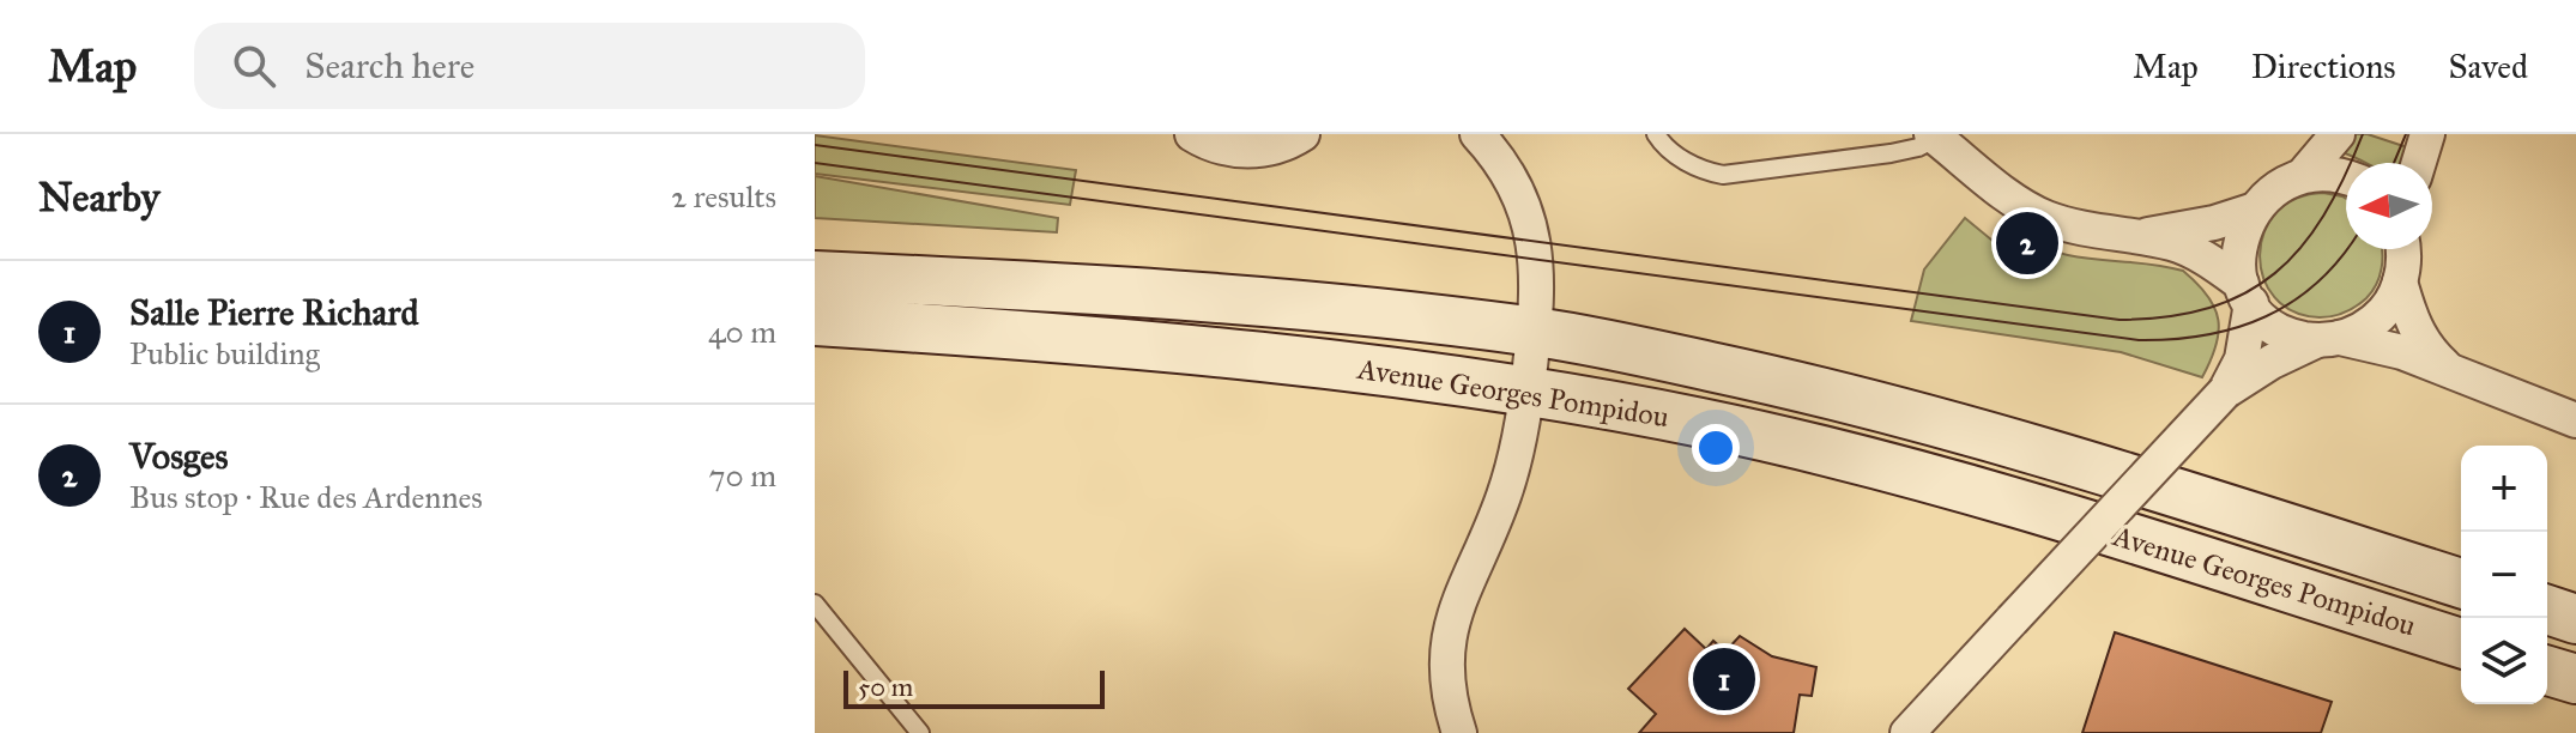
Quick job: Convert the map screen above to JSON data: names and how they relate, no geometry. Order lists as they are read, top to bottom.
{
  "streets": {
    "main road": ["Avenue Georges Pompidou"]
  },
  "scale_bar": "50 m",
  "north": "left",
  "page": {
    "header": "Map",
    "search": "Search here",
    "nav": ["Map", "Directions", "Saved"],
    "heading": ["Nearby", "2 results"],
    "pins": ["2", "1"],
    "list": [
      {
        "mark": "1",
        "name": "Salle Pierre Richard",
        "note": "Public building",
        "value": "40 m"
      },
      {
        "mark": "2",
        "name": "Vosges",
        "note": "Bus stop · Rue des Ardennes",
        "value": "70 m"
      }
    ],
    "map_buttons": ["+", "−"],
    "scale": "50 m"
  }
}
